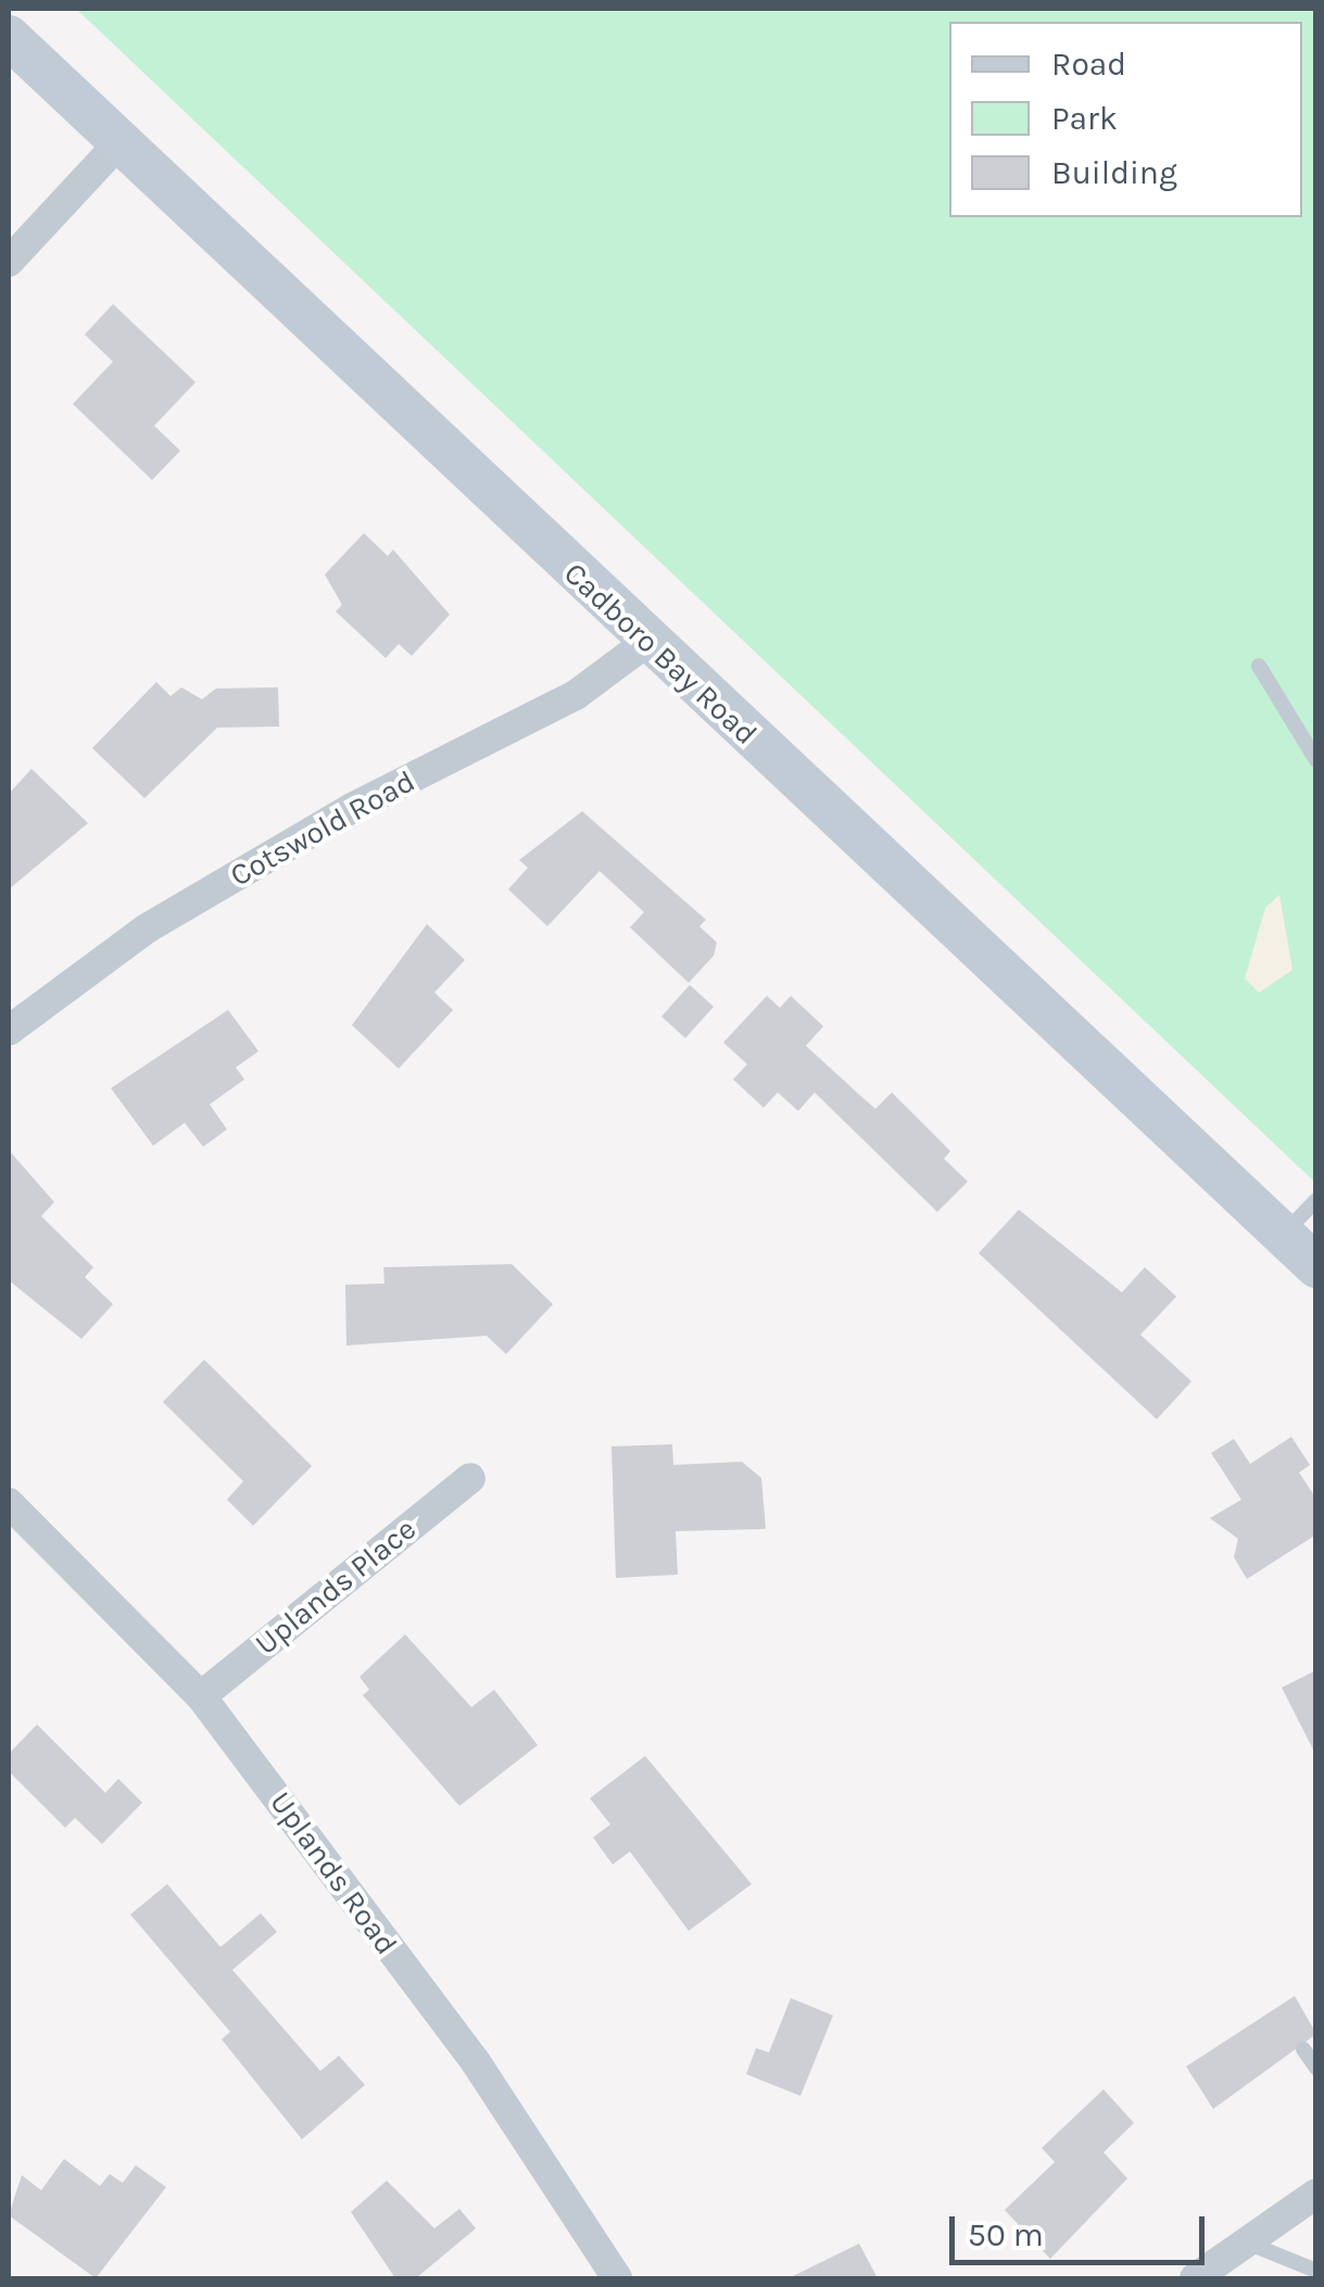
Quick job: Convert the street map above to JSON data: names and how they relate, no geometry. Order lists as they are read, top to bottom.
{
  "streets": {
    "main road": ["Cadboro Bay Road"],
    "street": ["Cotswold Road", "Uplands Place", "Uplands Road"]
  },
  "crossings": [
    ["Cadboro Bay Road", "Cotswold Road"],
    ["Uplands Place", "Uplands Road"]
  ],
  "legend": ["Road", "Park", "Building"],
  "scale_bar": "50 m"
}
